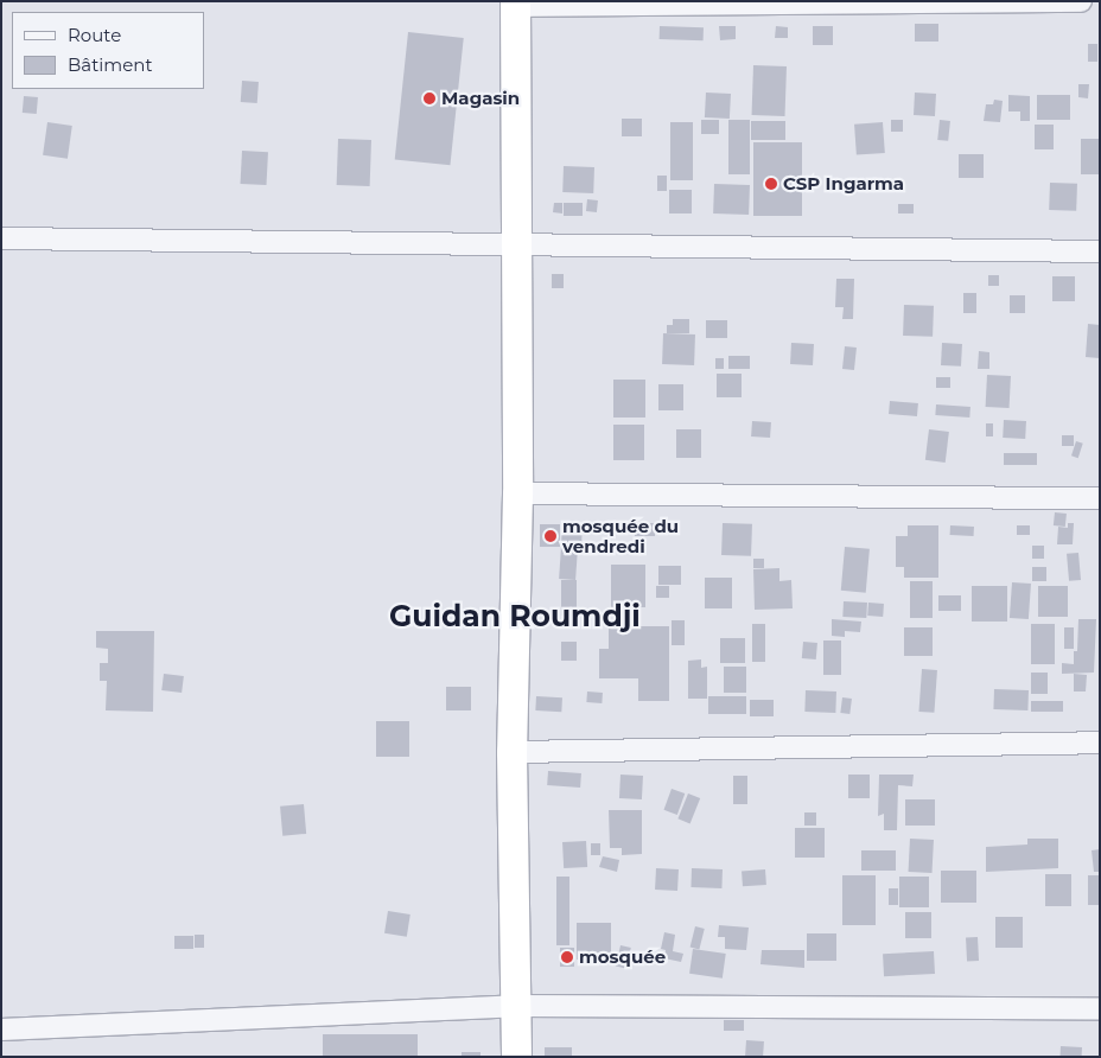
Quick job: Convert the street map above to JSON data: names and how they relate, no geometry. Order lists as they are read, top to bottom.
{
  "districts": ["Guidan Roumdji"],
  "places": [
    "Magasin",
    "CSP Ingarma",
    "mosquée du vendredi",
    "mosquée"
  ],
  "legend": ["Route", "Bâtiment"]
}
